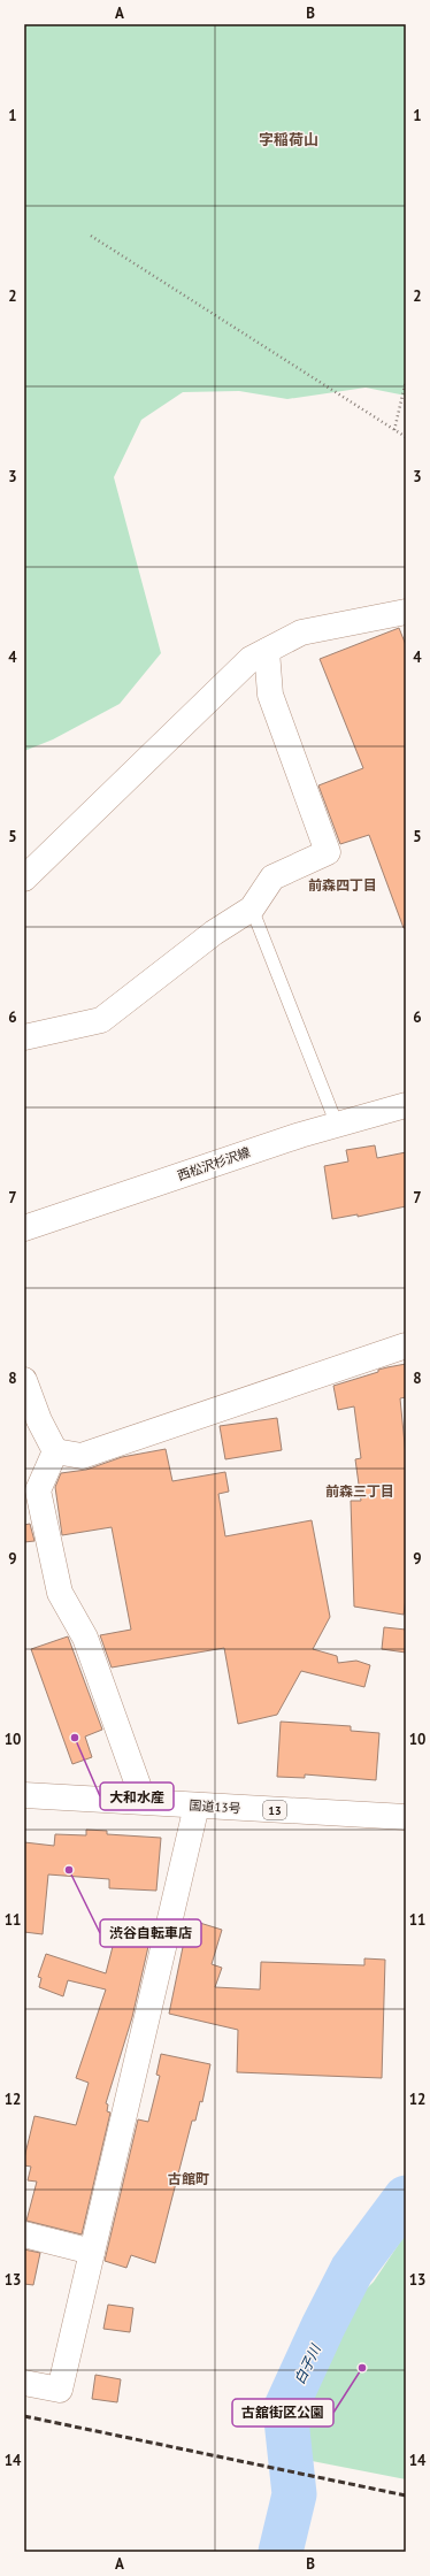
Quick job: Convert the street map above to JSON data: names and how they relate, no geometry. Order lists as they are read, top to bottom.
{
  "streets": {
    "main road": ["西松沢杉沢線", "国道13号", "13"]
  },
  "districts": [
    "字稲荷山",
    "前森四丁目",
    "前森三丁目",
    "古館町"
  ],
  "water": ["白子川"],
  "places": ["大和水産", "渋谷自転車店", "古舘街区公園"],
  "grid": {
    "columns": ["A", "B"],
    "rows": [
      "1",
      "2",
      "3",
      "4",
      "5",
      "6",
      "7",
      "8",
      "9",
      "10",
      "11",
      "12",
      "13",
      "14"
    ]
  }
}
